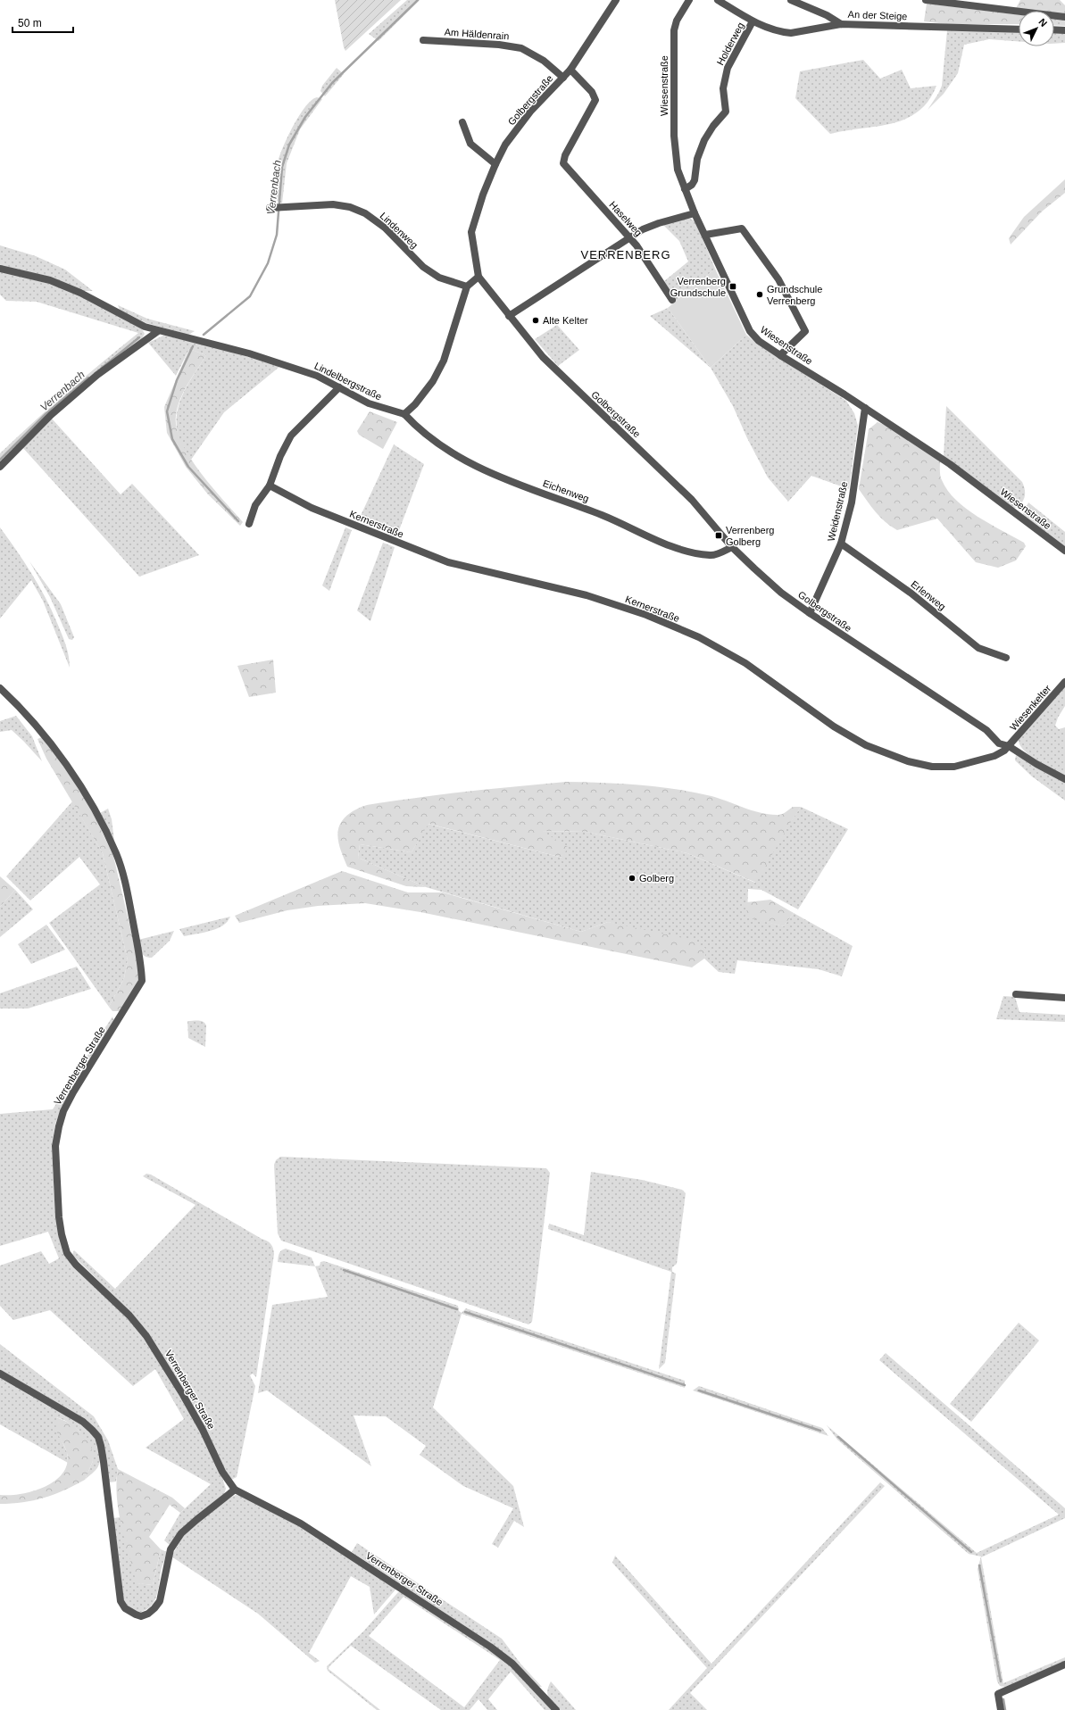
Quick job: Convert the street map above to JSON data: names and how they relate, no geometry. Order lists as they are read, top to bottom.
{
  "streets": {
    "street": [
      "An der Steige",
      "Am Häldenrain",
      "Holderweg",
      "Wiesenstraße",
      "Golbergstraße",
      "Haselweg",
      "Lindenweg",
      "Lindelbergstraße",
      "Eichenweg",
      "Weidenstraße",
      "Kernerstraße",
      "Erlenweg",
      "Wiesenkelter",
      "Verrenberger Straße"
    ]
  },
  "crossings": [
    ["An der Steige", "Holderweg"],
    ["Am Häldenrain", "Golbergstraße"],
    ["Holderweg", "Wiesenstraße"],
    ["Wiesenstraße", "Weidenstraße"],
    ["Golbergstraße", "Haselweg"],
    ["Golbergstraße", "Eichenweg"],
    ["Golbergstraße", "Weidenstraße"],
    ["Golbergstraße", "Kernerstraße"],
    ["Golbergstraße", "Wiesenkelter"],
    ["Lindelbergstraße", "Eichenweg"],
    ["Weidenstraße", "Erlenweg"],
    ["Kernerstraße", "Wiesenkelter"]
  ],
  "districts": ["VERRENBERG"],
  "water": ["Verrenbach"],
  "places": {
    "transit": ["Verrenberg Grundschule", "Verrenberg Golberg"],
    "other": ["Grundschule Verrenberg", "Alte Kelter", "Golberg"]
  },
  "scale_bar": "50 m",
  "north": "top right"
}
